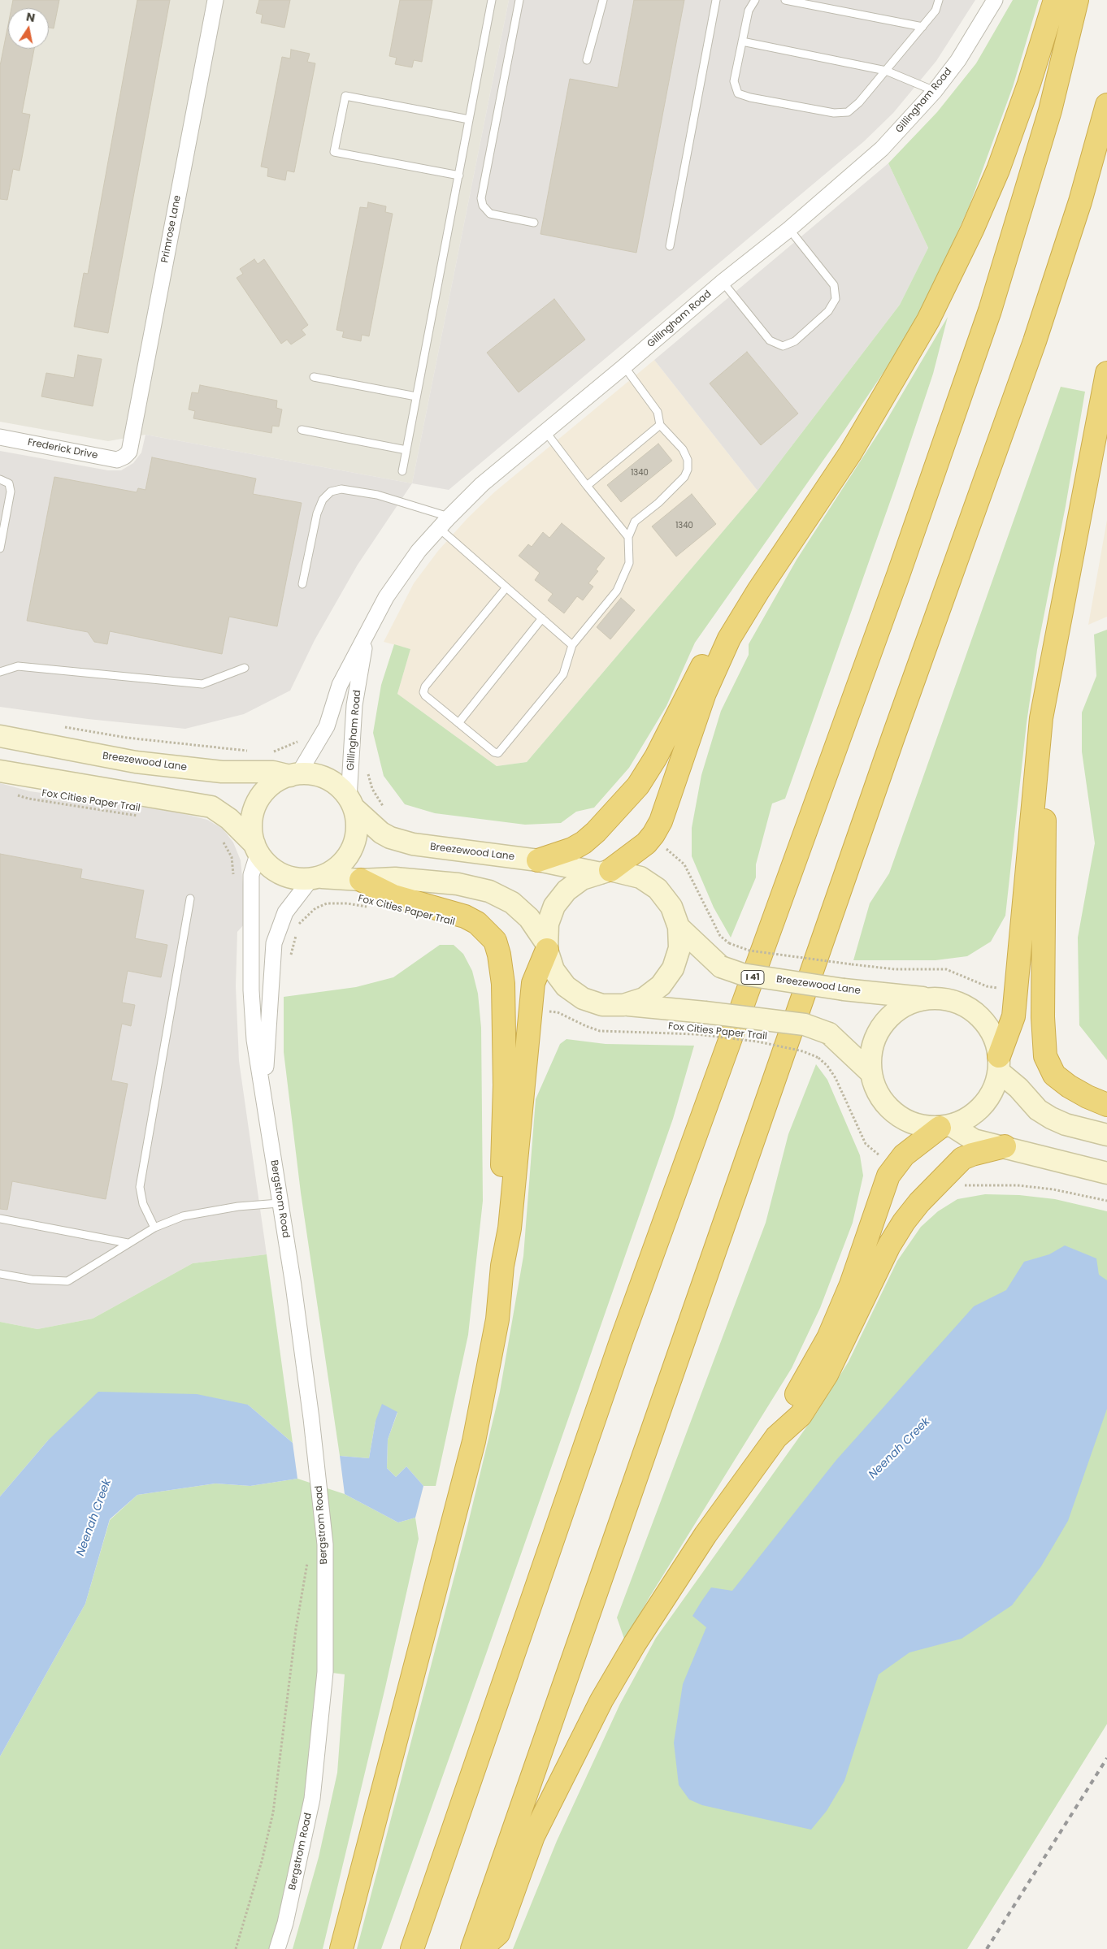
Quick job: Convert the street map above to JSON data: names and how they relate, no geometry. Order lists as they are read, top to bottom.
{
  "streets": {
    "highway": ["I 41"],
    "main road": ["Breezewood Lane"],
    "street": [
      "Gillingham Road",
      "Primrose Lane",
      "Frederick Drive",
      "Bergstrom Road"
    ],
    "path": ["Fox Cities Paper Trail"]
  },
  "crossings": [
    ["Gillingham Road", "Breezewood Lane"],
    ["Gillingham Road", "Bergstrom Road"],
    ["Primrose Lane", "Frederick Drive"],
    ["Breezewood Lane", "Bergstrom Road"]
  ],
  "water": ["Neenah Creek"],
  "house_numbers": ["1340", "1340"],
  "north": "top"
}
